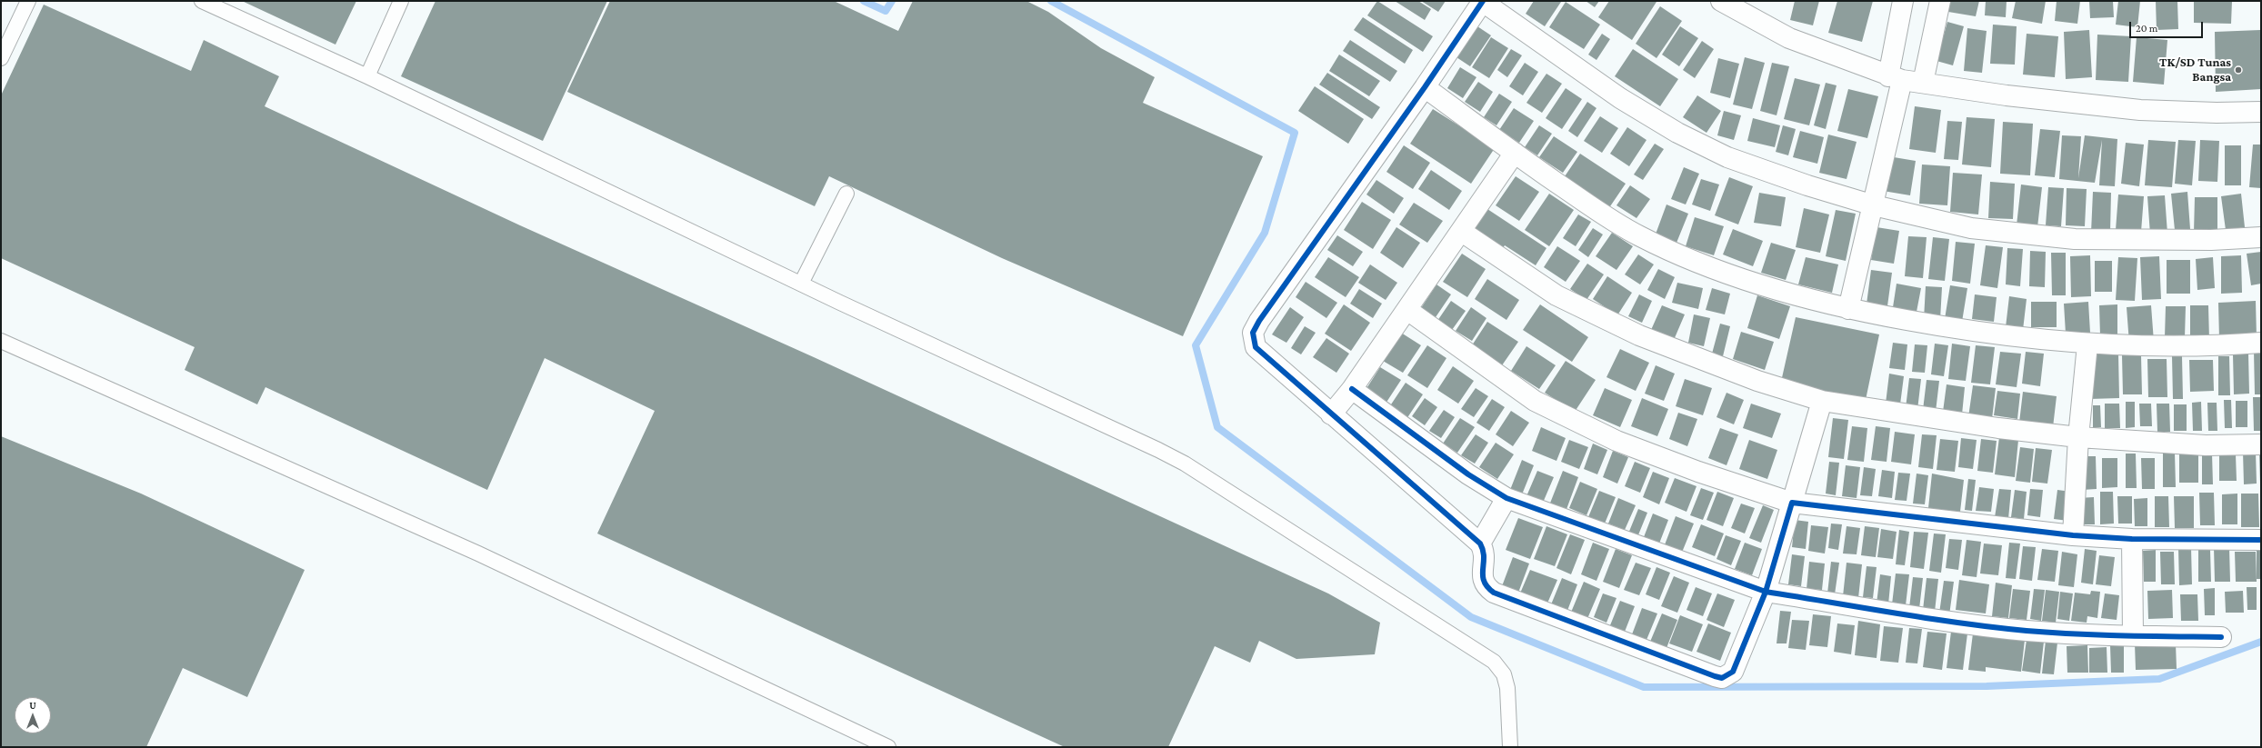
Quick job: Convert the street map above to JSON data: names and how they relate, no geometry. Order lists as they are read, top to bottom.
{
  "places": ["TK/SD Tunas Bangsa"],
  "scale_bar": "20 m",
  "north": "top"
}
